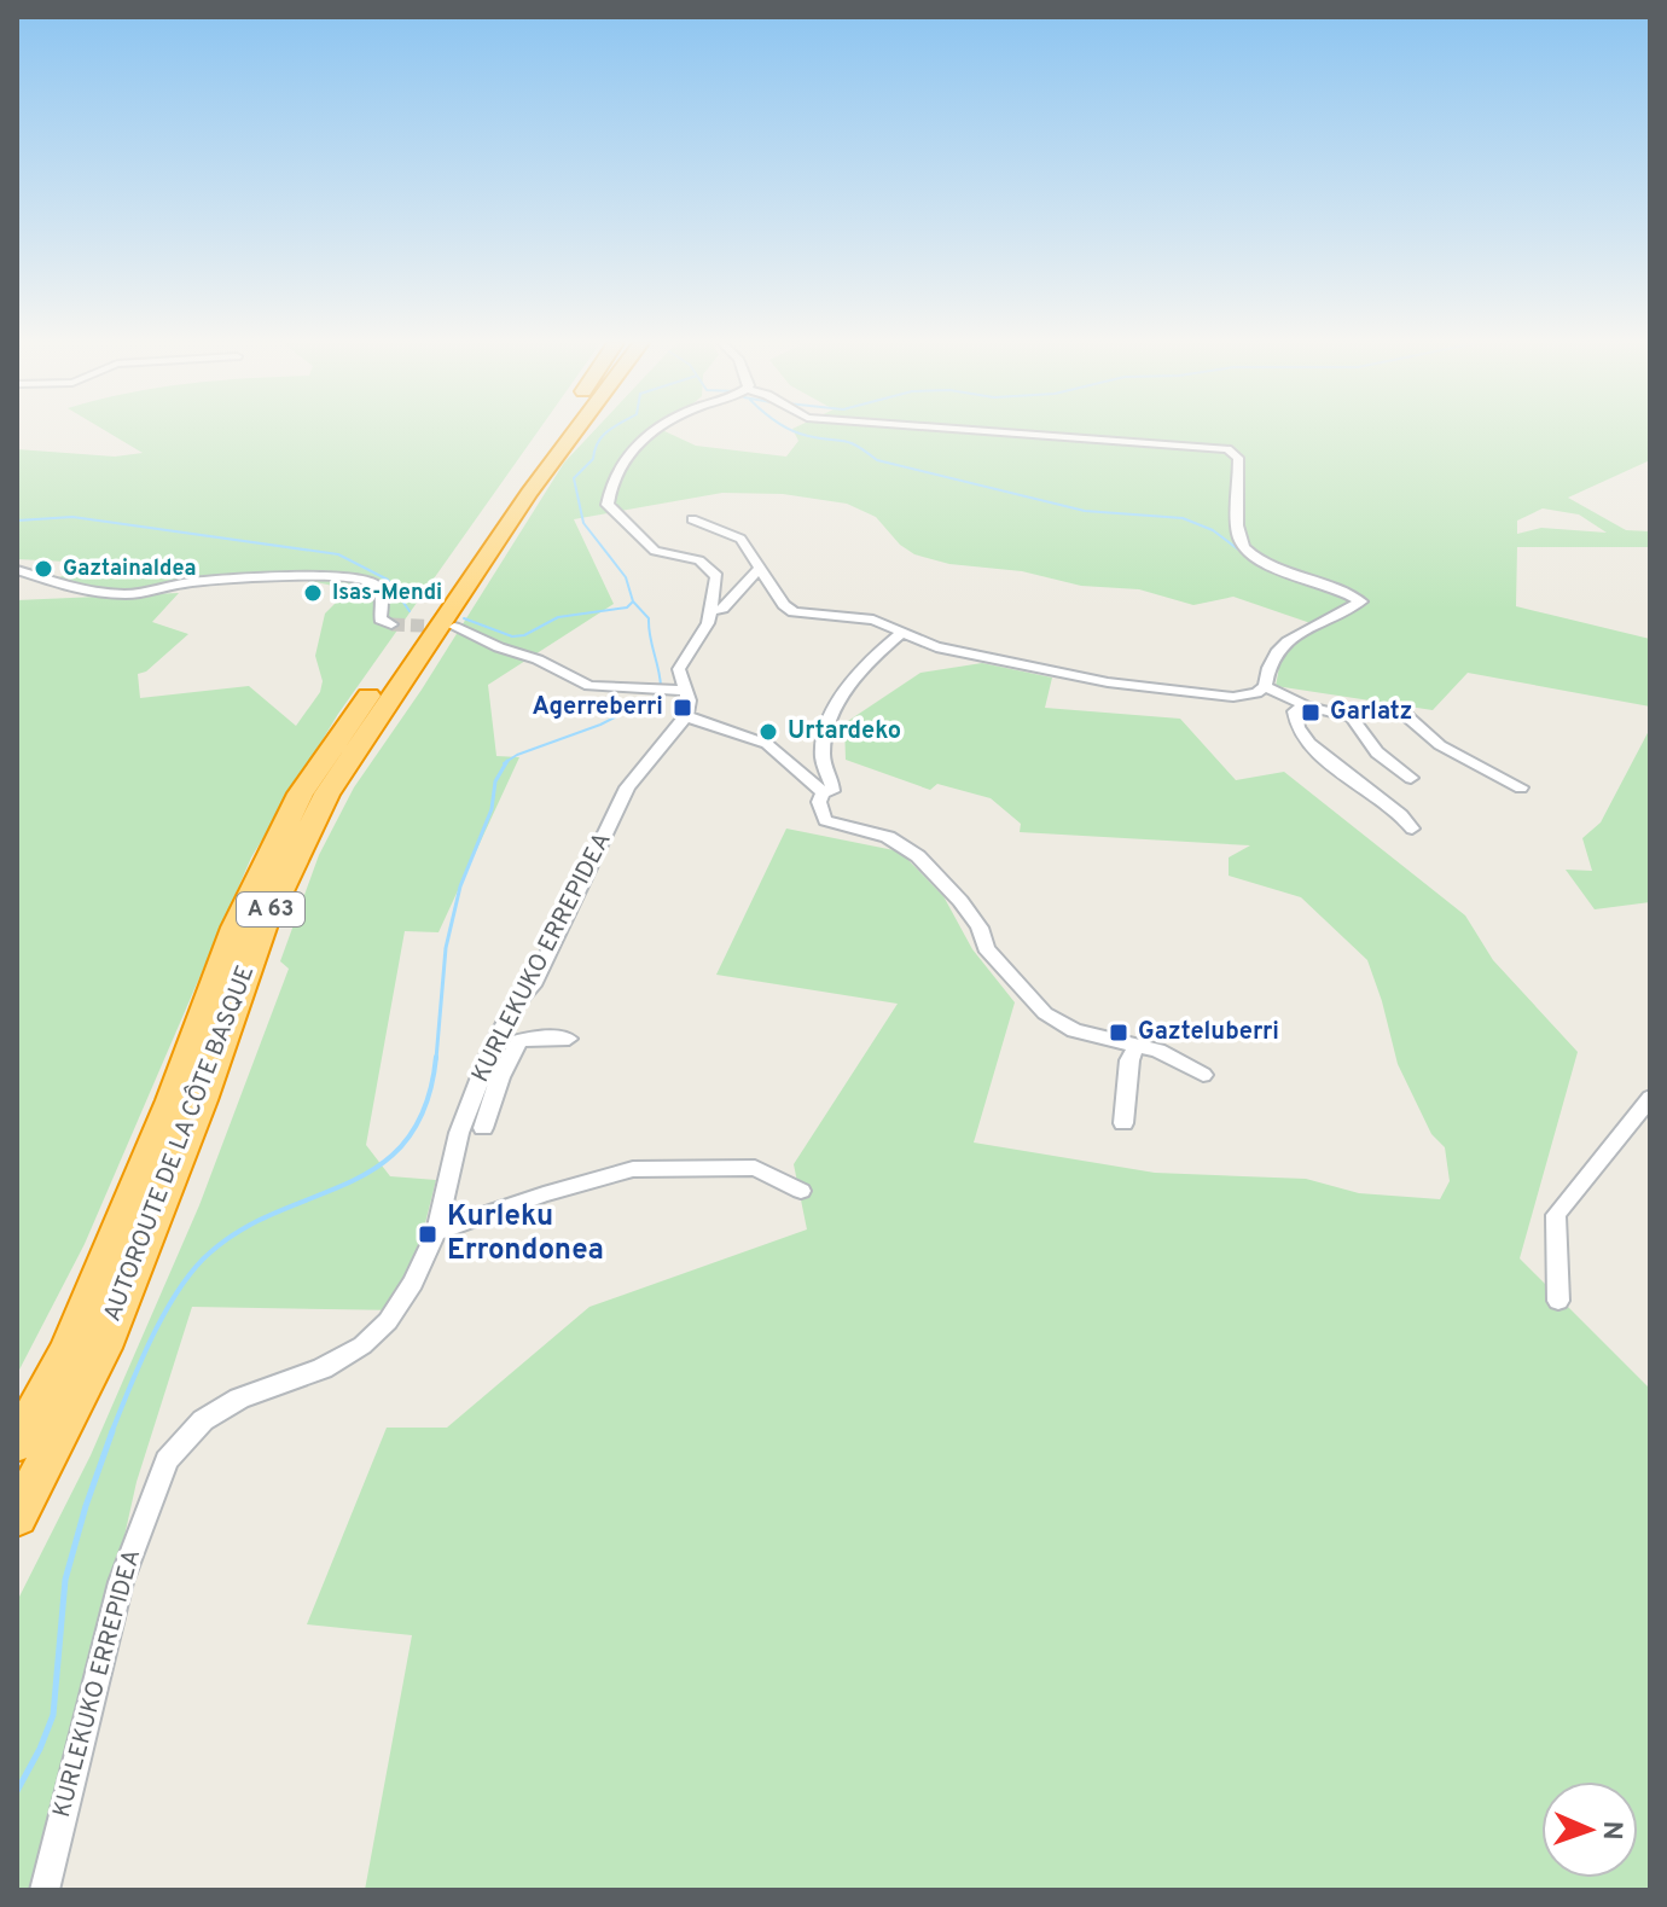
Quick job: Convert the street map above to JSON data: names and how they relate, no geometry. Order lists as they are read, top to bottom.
{
  "streets": {
    "highway": ["A 63", "AUTOROUTE DE LA CÔTE BASQUE"],
    "street": ["KURLEKUKO ERREPIDEA"]
  },
  "places": {
    "other": ["Gaztainaldea", "Isas-Mendi", "Urtardeko"],
    "transit": [
      "Agerreberri",
      "Garlatz",
      "Gazteluberri",
      "Kurleku Errondonea"
    ]
  },
  "north": "right"
}
